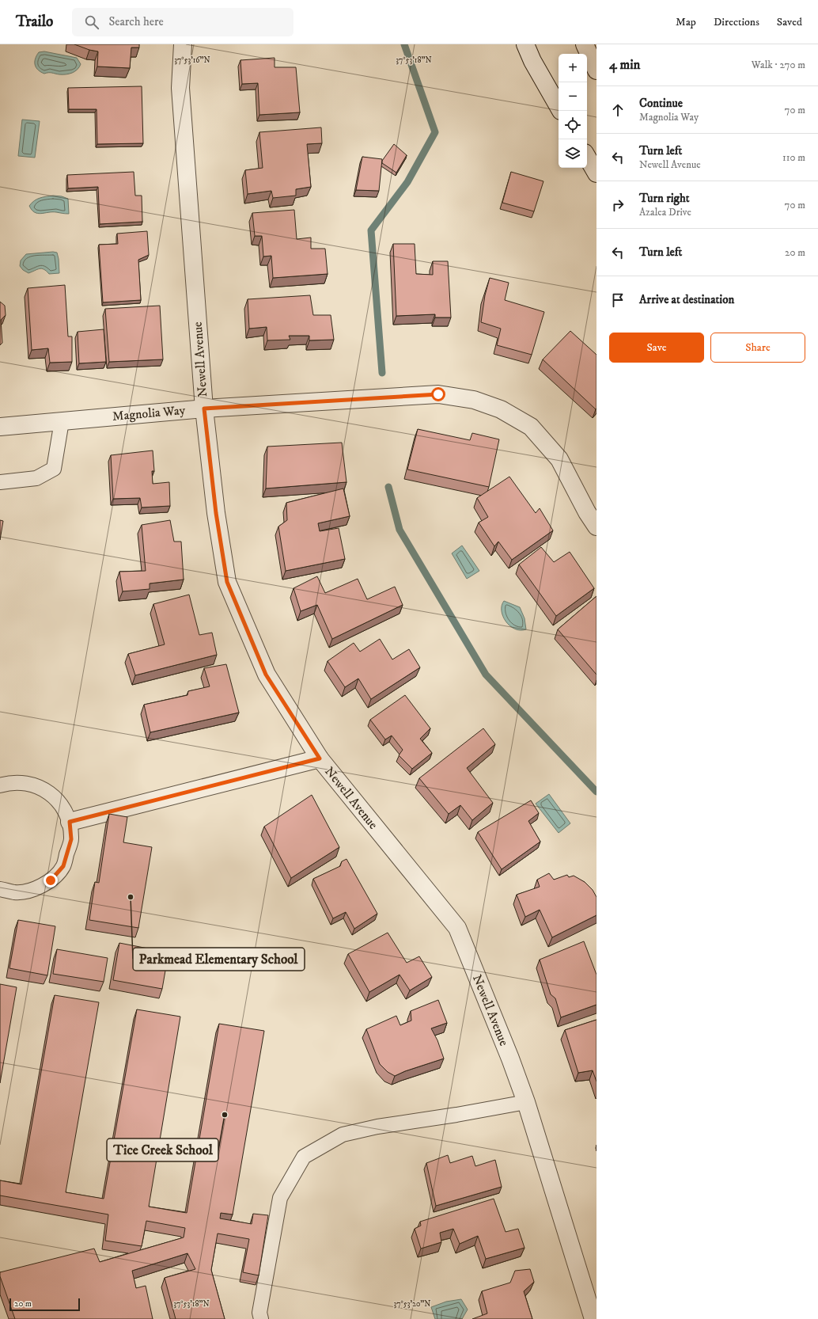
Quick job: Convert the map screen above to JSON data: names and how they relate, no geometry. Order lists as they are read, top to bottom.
{
  "streets": {
    "street": ["Newell Avenue", "Magnolia Way"]
  },
  "crossings": [
    ["Newell Avenue", "Magnolia Way"]
  ],
  "places": ["Parkmead Elementary School", "Tice Creek School"],
  "scale_bar": "20 m",
  "page": {
    "header": "Trailo",
    "search": "Search here",
    "nav": ["Map", "Directions", "Saved"],
    "heading": ["4 min", "Walk · 270 m"],
    "map_buttons": ["+", "−"],
    "list": [
      ["Continue", "Magnolia Way", "70 m"],
      ["Turn left", "Newell Avenue", "110 m"],
      ["Turn right", "Azalea Drive", "70 m"],
      ["Turn left", "20 m"],
      "Arrive at destination"
    ],
    "buttons": ["Save", "Share"],
    "scale": "20 m"
  },
  "coordinates": ["37°53'16\"N", "37°53'18\"N", "37°53'20\"N"]
}
